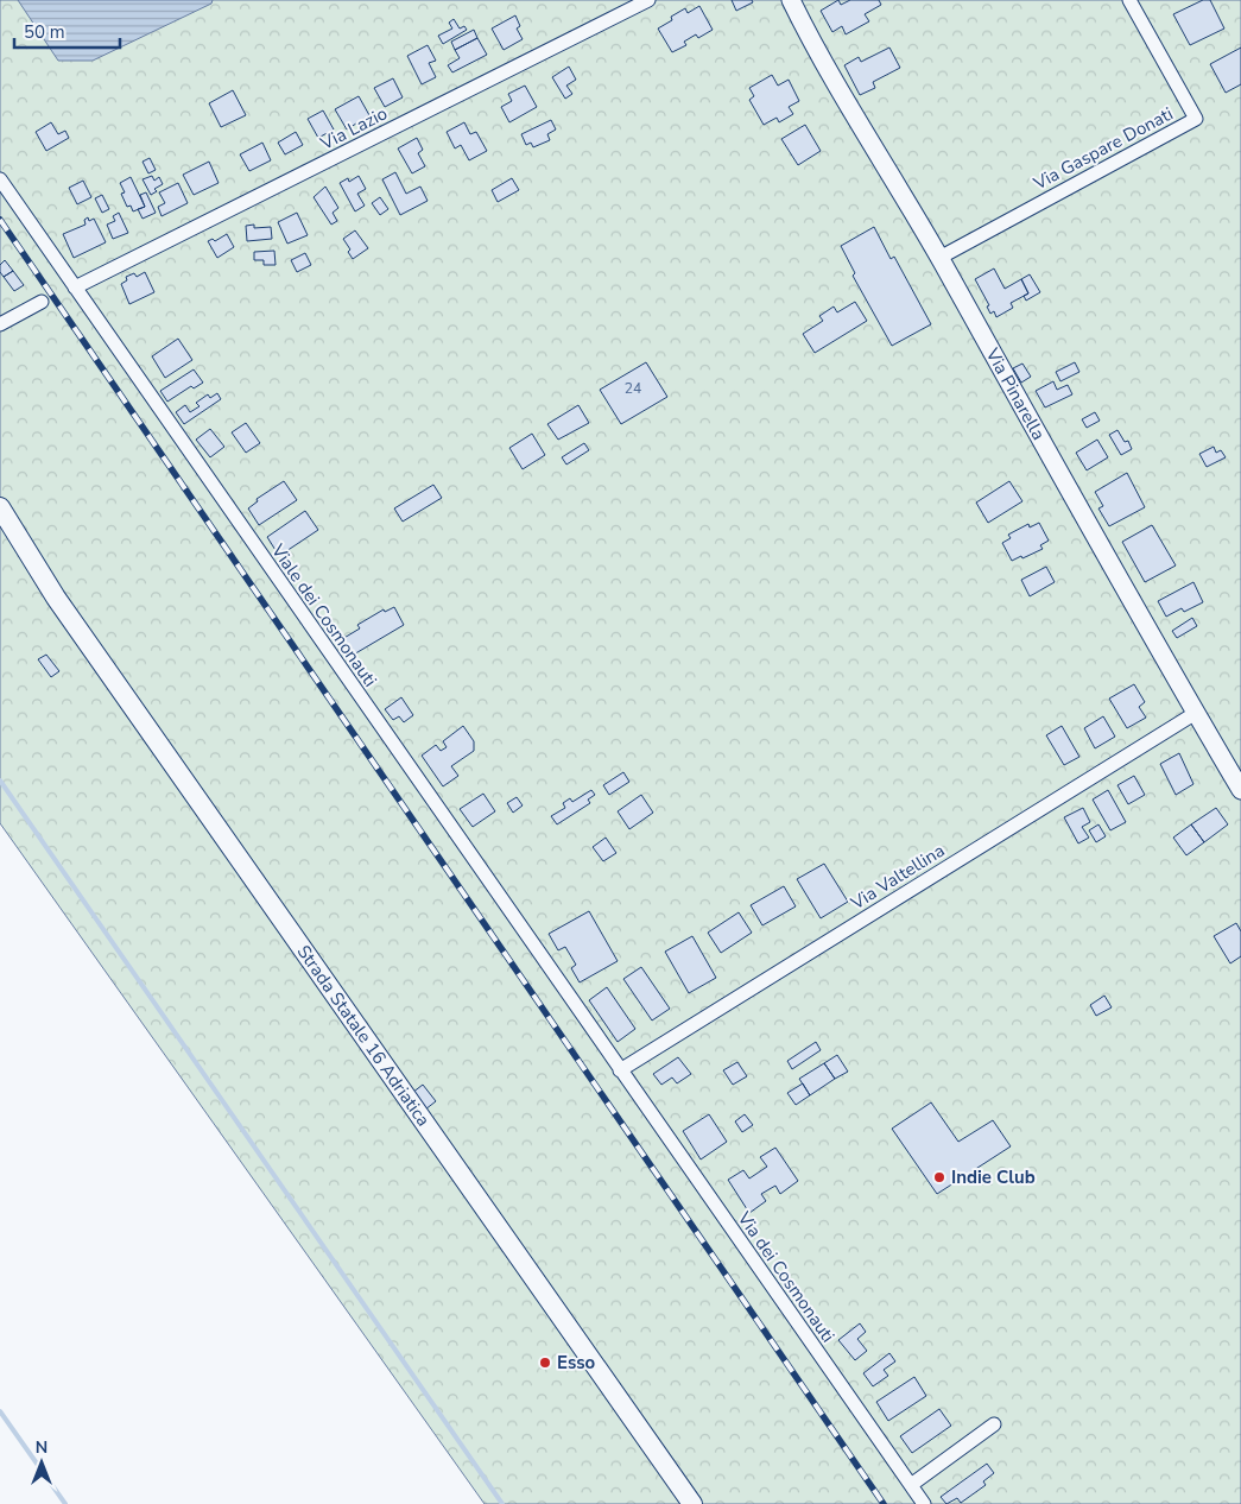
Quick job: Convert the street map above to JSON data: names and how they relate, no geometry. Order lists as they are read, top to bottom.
{
  "streets": {
    "main road": ["Strada Statale 16 Adriatica"],
    "street": [
      "Via Lazio",
      "Via Gaspare Donati",
      "Via Pinarella",
      "Viale dei Cosmonauti",
      "Via Valtellina",
      "Via dei Cosmonauti"
    ]
  },
  "crossings": [
    ["Via Lazio", "Viale dei Cosmonauti"],
    ["Via Gaspare Donati", "Via Pinarella"],
    ["Via Pinarella", "Via Valtellina"],
    ["Viale dei Cosmonauti", "Via Valtellina"],
    ["Viale dei Cosmonauti", "Via dei Cosmonauti"],
    ["Via Valtellina", "Via dei Cosmonauti"]
  ],
  "places": ["Indie Club", "Esso"],
  "house_numbers": ["24"],
  "scale_bar": "50 m",
  "north": "top"
}
